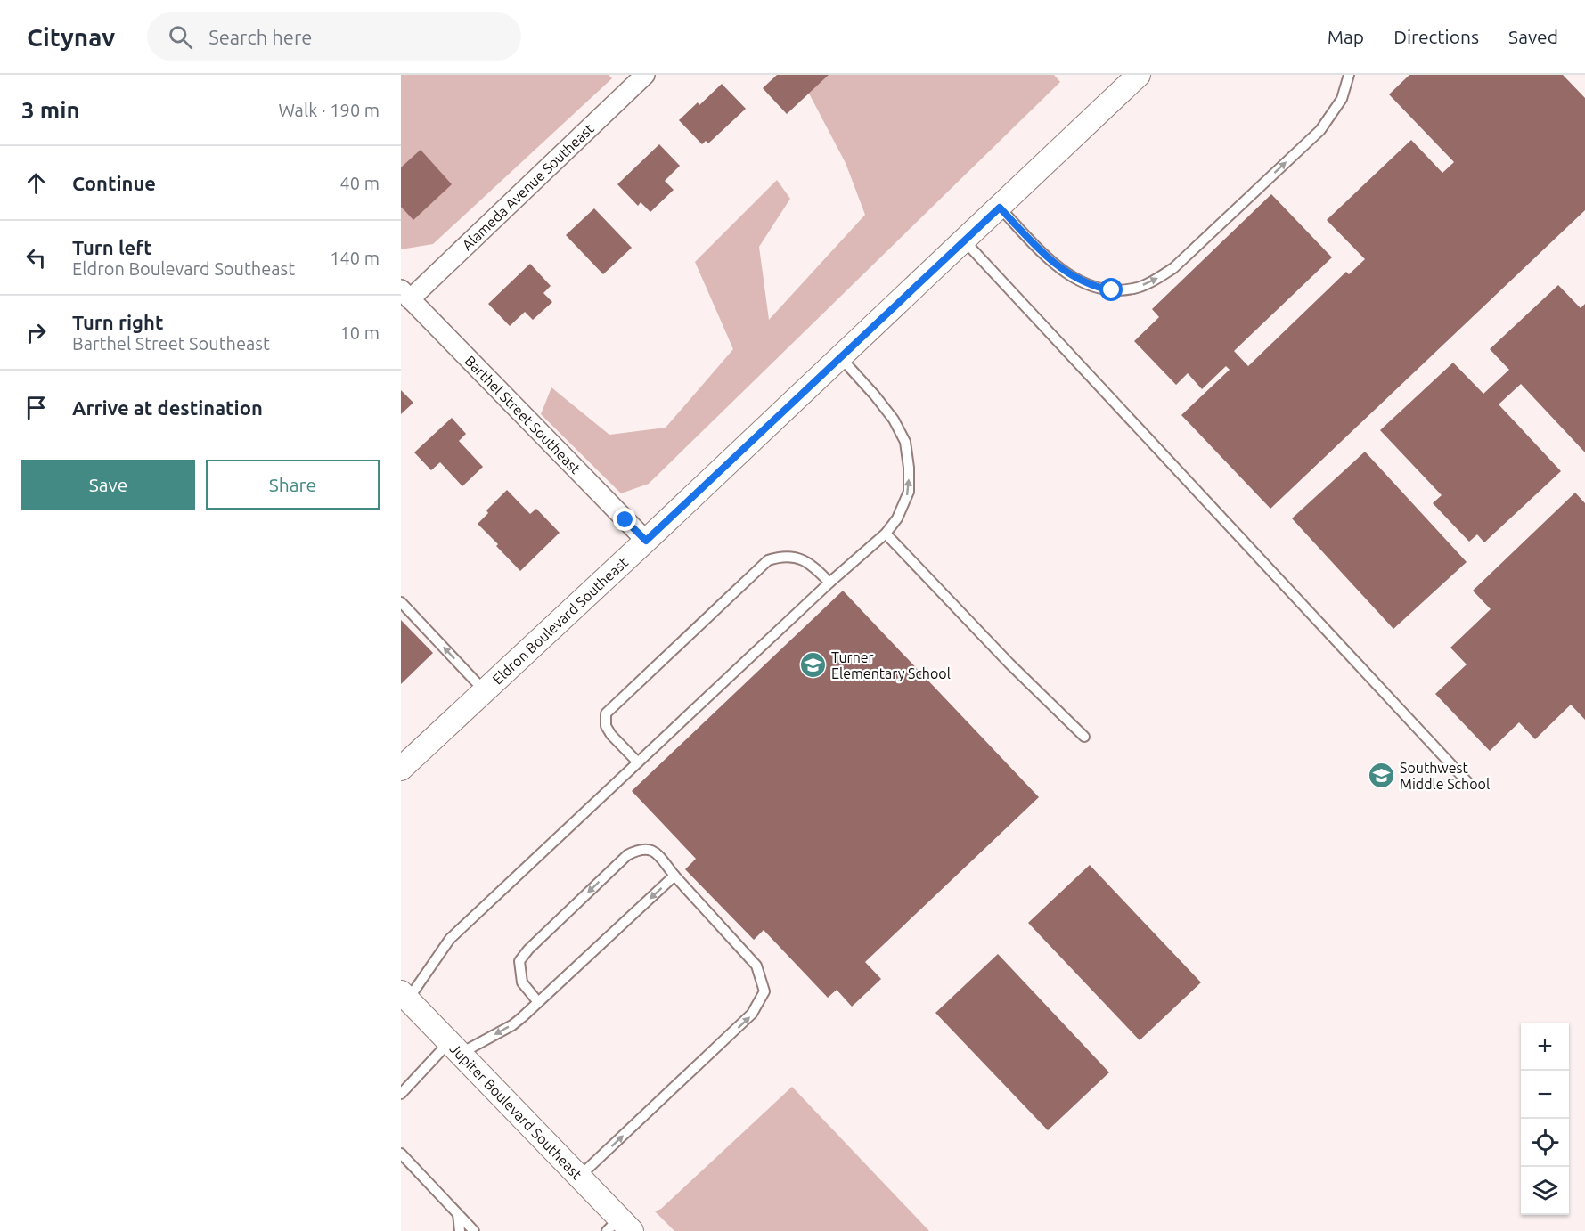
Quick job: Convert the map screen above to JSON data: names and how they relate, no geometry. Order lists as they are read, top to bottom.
{
  "streets": {
    "street": [
      "Alameda Avenue Southeast",
      "Barthel Street Southeast",
      "Eldron Boulevard Southeast",
      "Jupiter Boulevard Southeast"
    ]
  },
  "crossings": [
    ["Alameda Avenue Southeast", "Barthel Street Southeast"],
    ["Barthel Street Southeast", "Eldron Boulevard Southeast"]
  ],
  "places": {
    "school or university": ["Turner Elementary School", "Southwest Middle School"]
  },
  "page": {
    "header": "Citynav",
    "search": "Search here",
    "nav": ["Map", "Directions", "Saved"],
    "heading": ["3 min", "Walk · 190 m"],
    "list": [
      ["Continue", "40 m"],
      ["Turn left", "Eldron Boulevard Southeast", "140 m"],
      ["Turn right", "Barthel Street Southeast", "10 m"],
      "Arrive at destination"
    ],
    "buttons": ["Save", "Share"],
    "map_buttons": ["+", "−"]
  }
}
